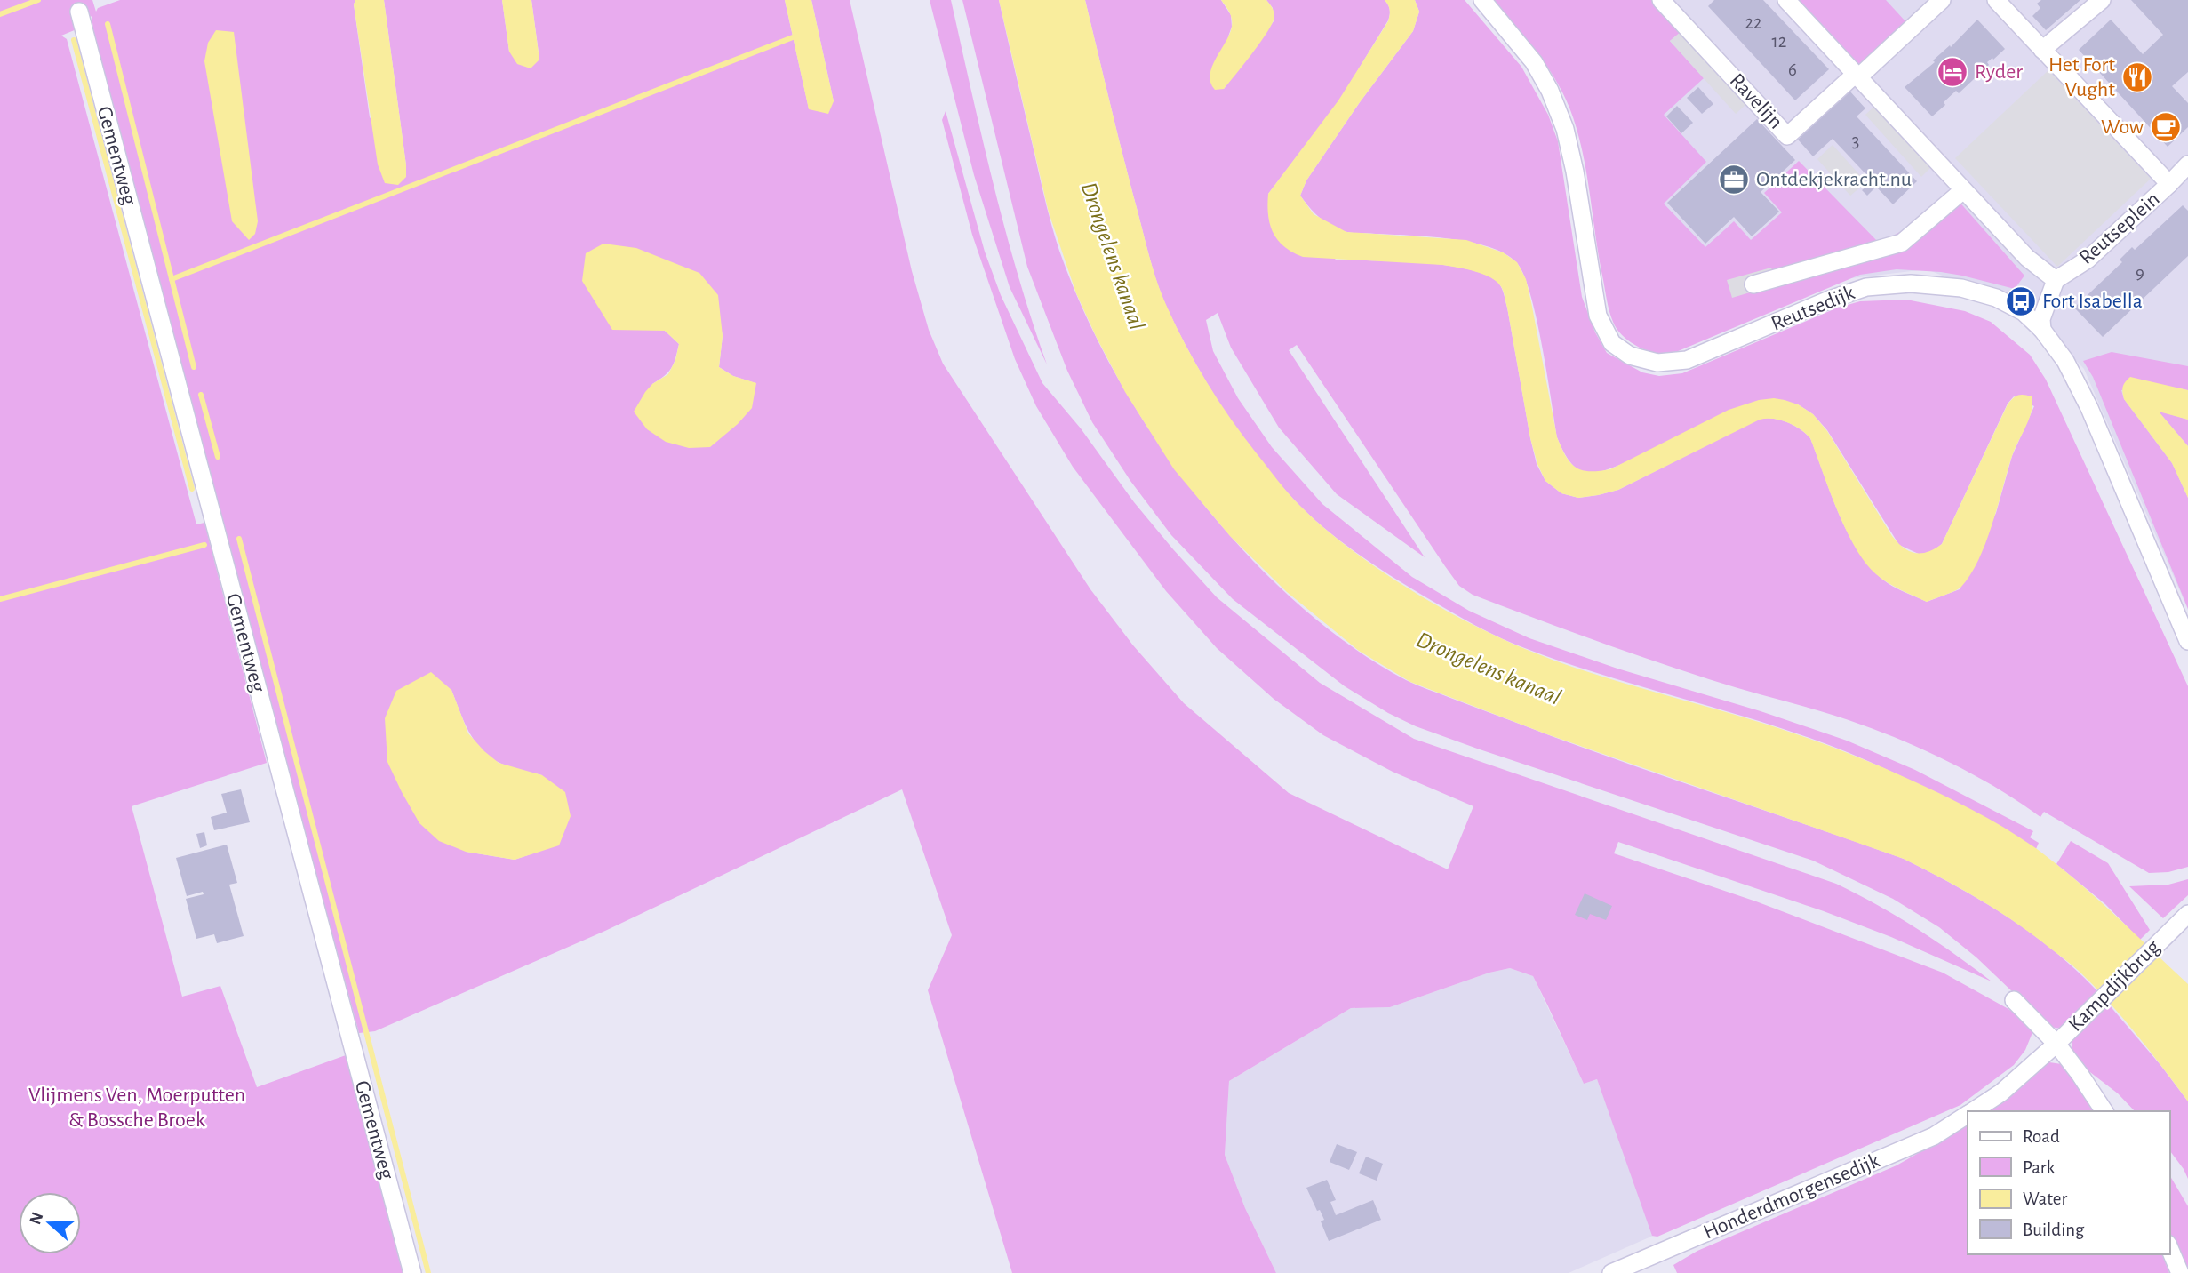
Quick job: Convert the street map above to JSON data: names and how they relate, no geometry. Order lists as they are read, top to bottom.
{
  "streets": {
    "street": [
      "Ravelijn",
      "Gementweg",
      "Reutseplein",
      "Reutsedijk",
      "Kampdijkbrug",
      "Honderdmorgensedijk"
    ]
  },
  "crossings": [
    ["Ravelijn", "Reutseplein"],
    ["Kampdijkbrug", "Honderdmorgensedijk"]
  ],
  "water": ["Drongelens kanaal"],
  "parks": ["Vlijmens Ven, Moerputten & Bossche Broek"],
  "places": {
    "hotel": ["Ryder"],
    "restaurant": ["Het Fort Vught"],
    "cafe": ["Wow"],
    "office": ["Ontdekjekracht.nu"],
    "bus stop": ["Fort Isabella"]
  },
  "house_numbers": [
    "22",
    "12",
    "6",
    "3",
    "9"
  ],
  "legend": [
    "Road",
    "Park",
    "Water",
    "Building"
  ],
  "north": "left"
}
